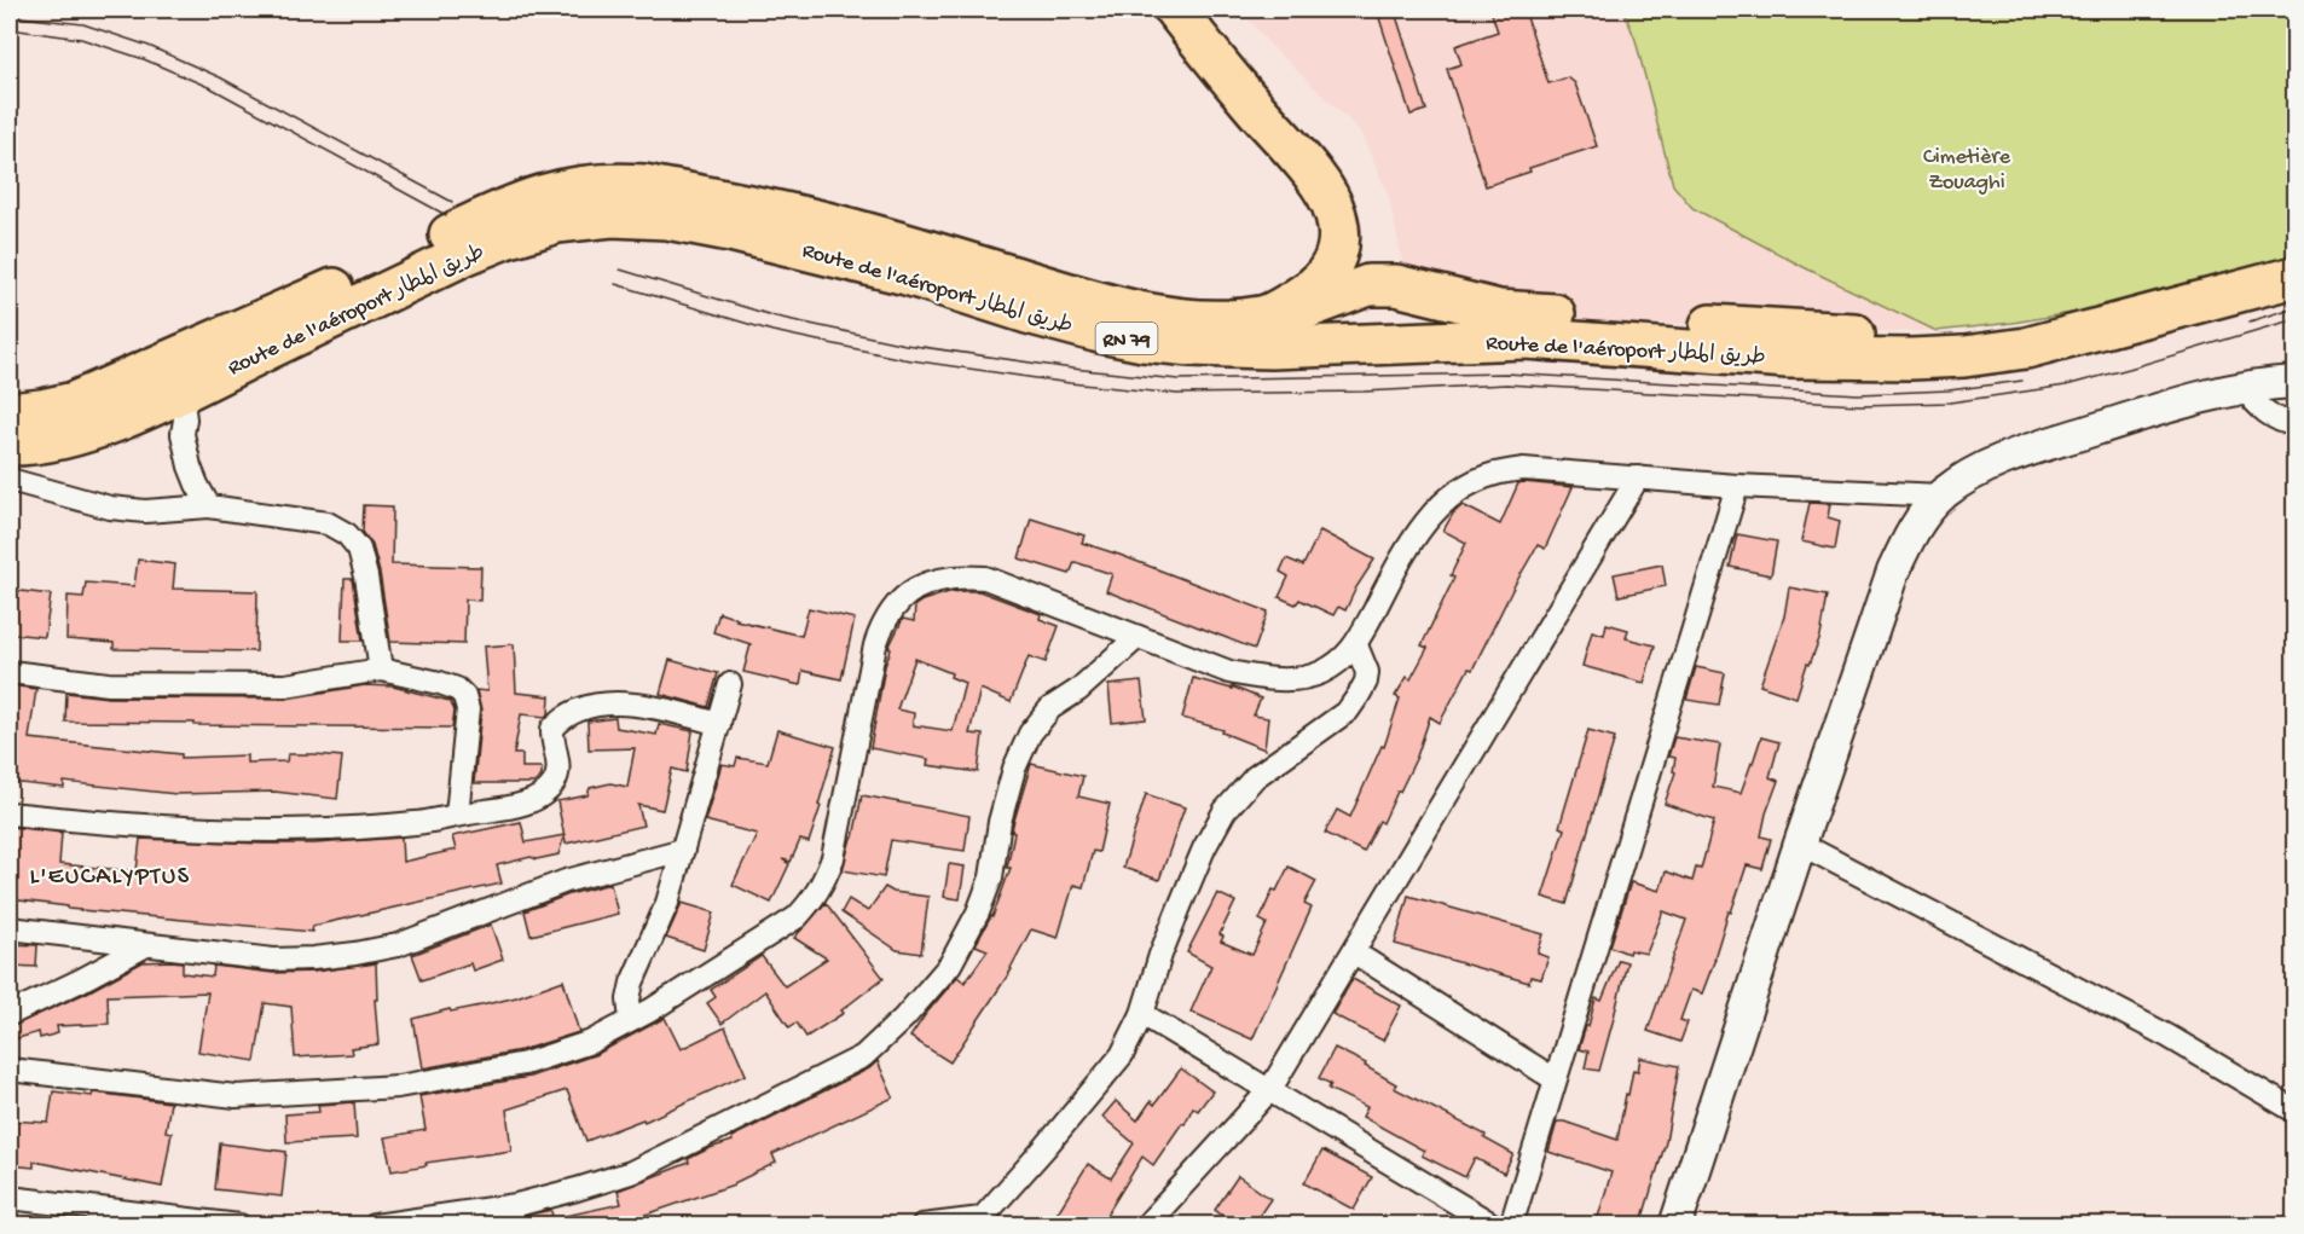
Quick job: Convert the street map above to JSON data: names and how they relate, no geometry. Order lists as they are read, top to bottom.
{
  "streets": {
    "highway": ["Route de l'aéroport طريق المطار", "RN 79"]
  },
  "districts": ["L'EUCALYPTUS"],
  "parks": ["Cimetière Zouaghi"]
}
